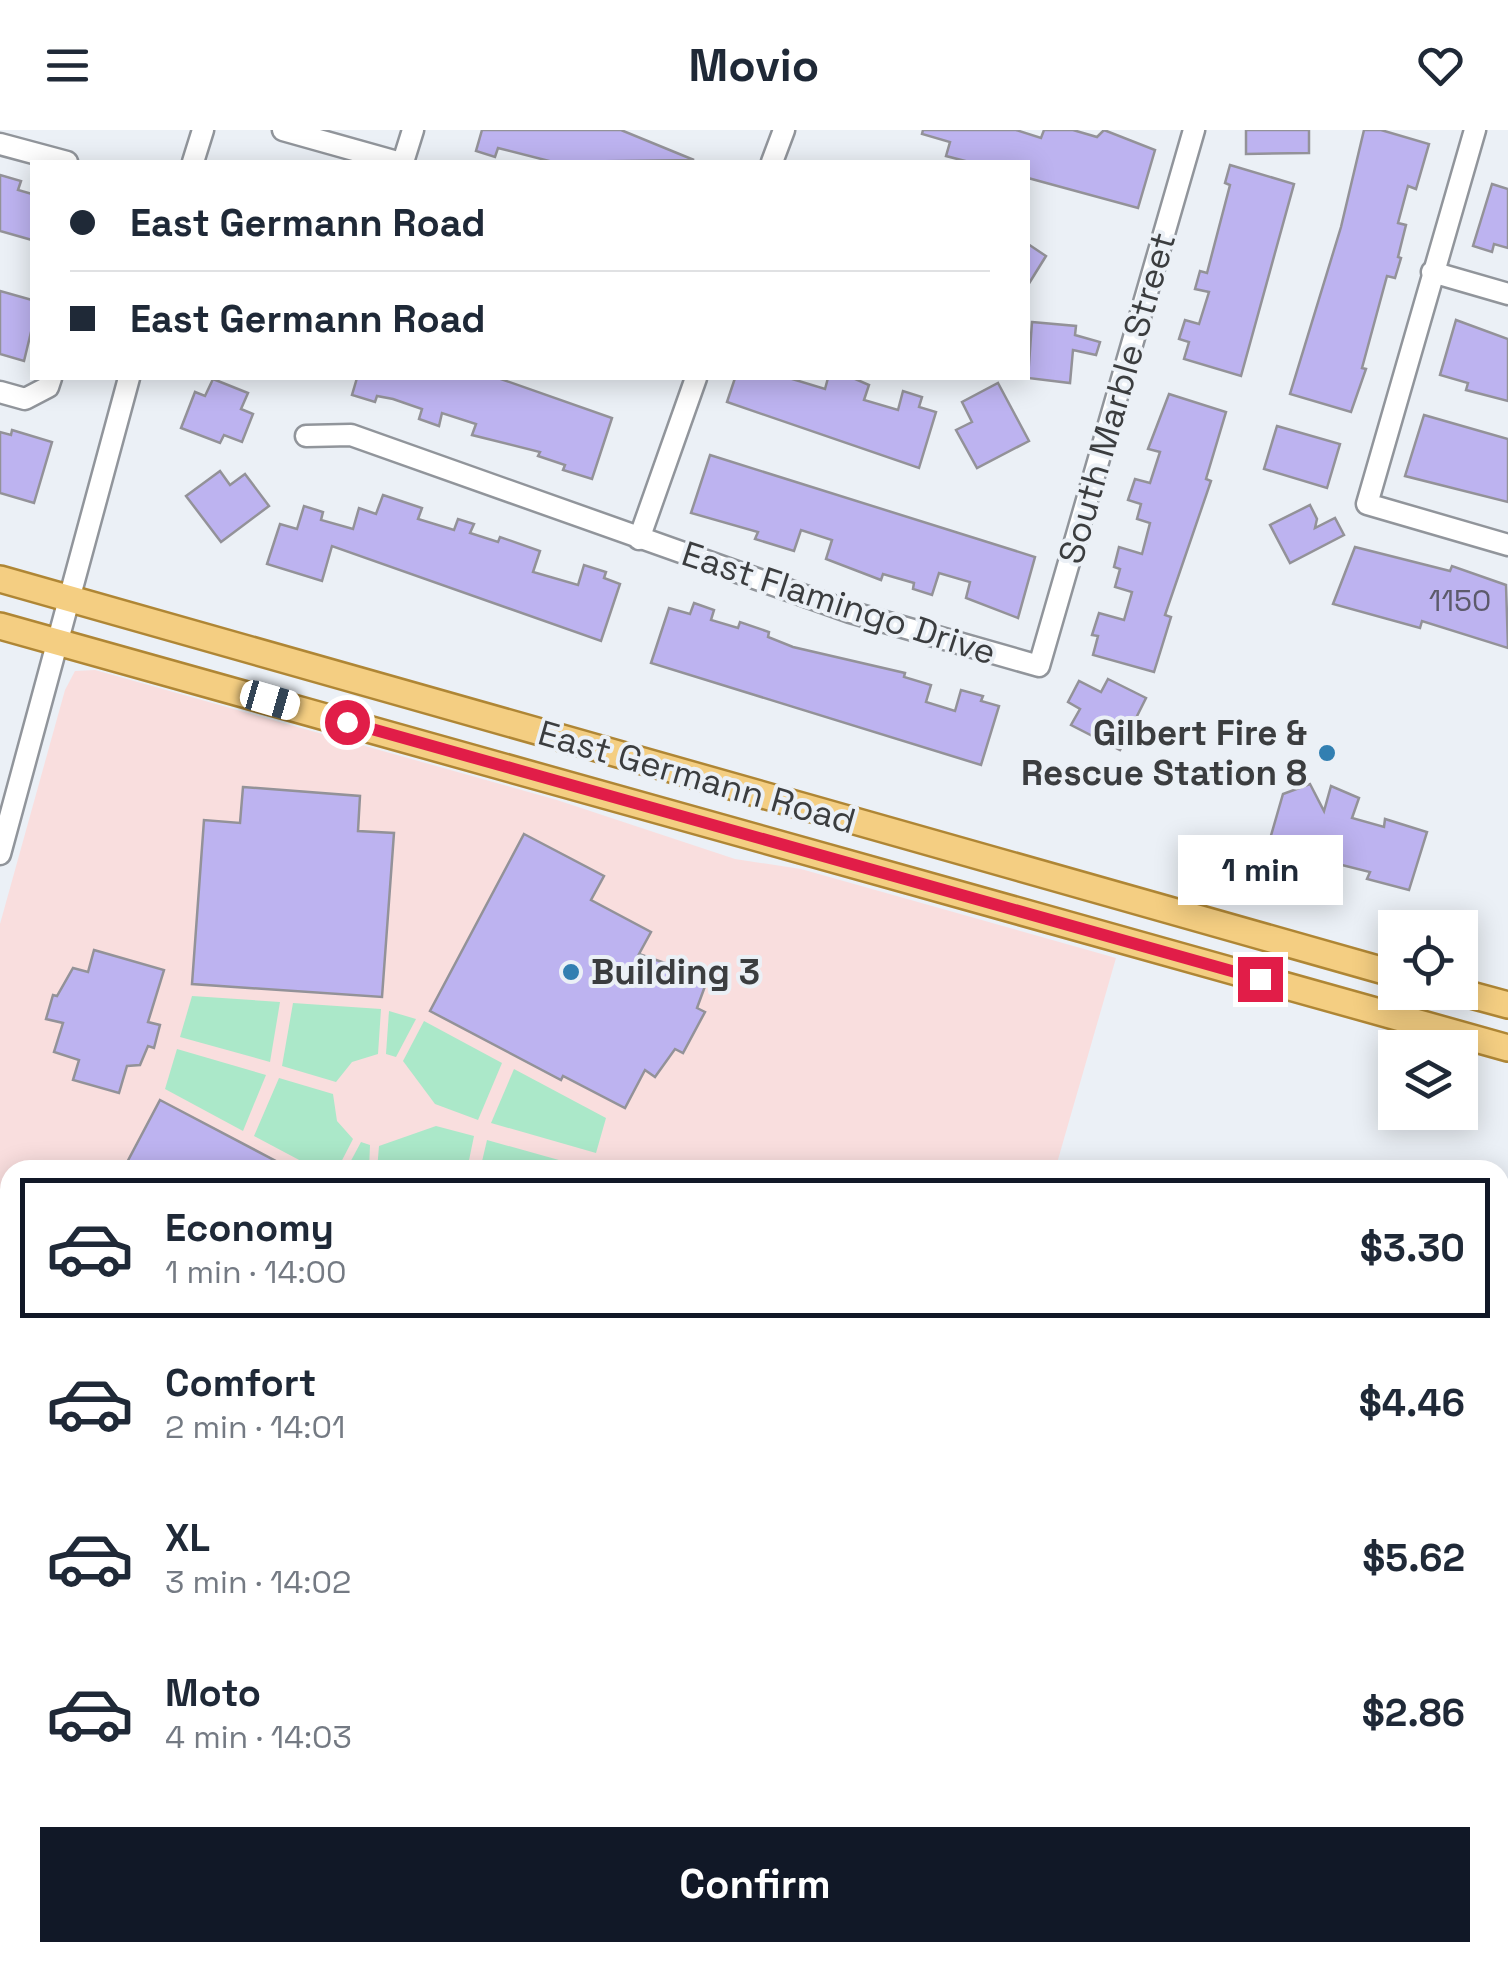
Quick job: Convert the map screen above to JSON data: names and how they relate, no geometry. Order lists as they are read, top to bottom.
{
  "streets": {
    "main road": ["East Germann Road"],
    "street": ["South Marble Street", "East Flamingo Drive"]
  },
  "crossings": [
    ["South Marble Street", "East Flamingo Drive"]
  ],
  "places": ["Gilbert Fire & Rescue Station 8", "Building 3"],
  "house_numbers": ["1150"],
  "page": {
    "header": "Movio",
    "banner": ["East Germann Road", "East Germann Road"],
    "bubble": "1 min",
    "list": [
      {
        "name": "Economy",
        "note": "1 min · 14:00",
        "value": "$3.30"
      },
      {
        "name": "Comfort",
        "note": "2 min · 14:01",
        "value": "$4.46"
      },
      {
        "name": "XL",
        "note": "3 min · 14:02",
        "value": "$5.62"
      },
      {
        "name": "Moto",
        "note": "4 min · 14:03",
        "value": "$2.86"
      }
    ],
    "buttons": "Confirm"
  }
}
